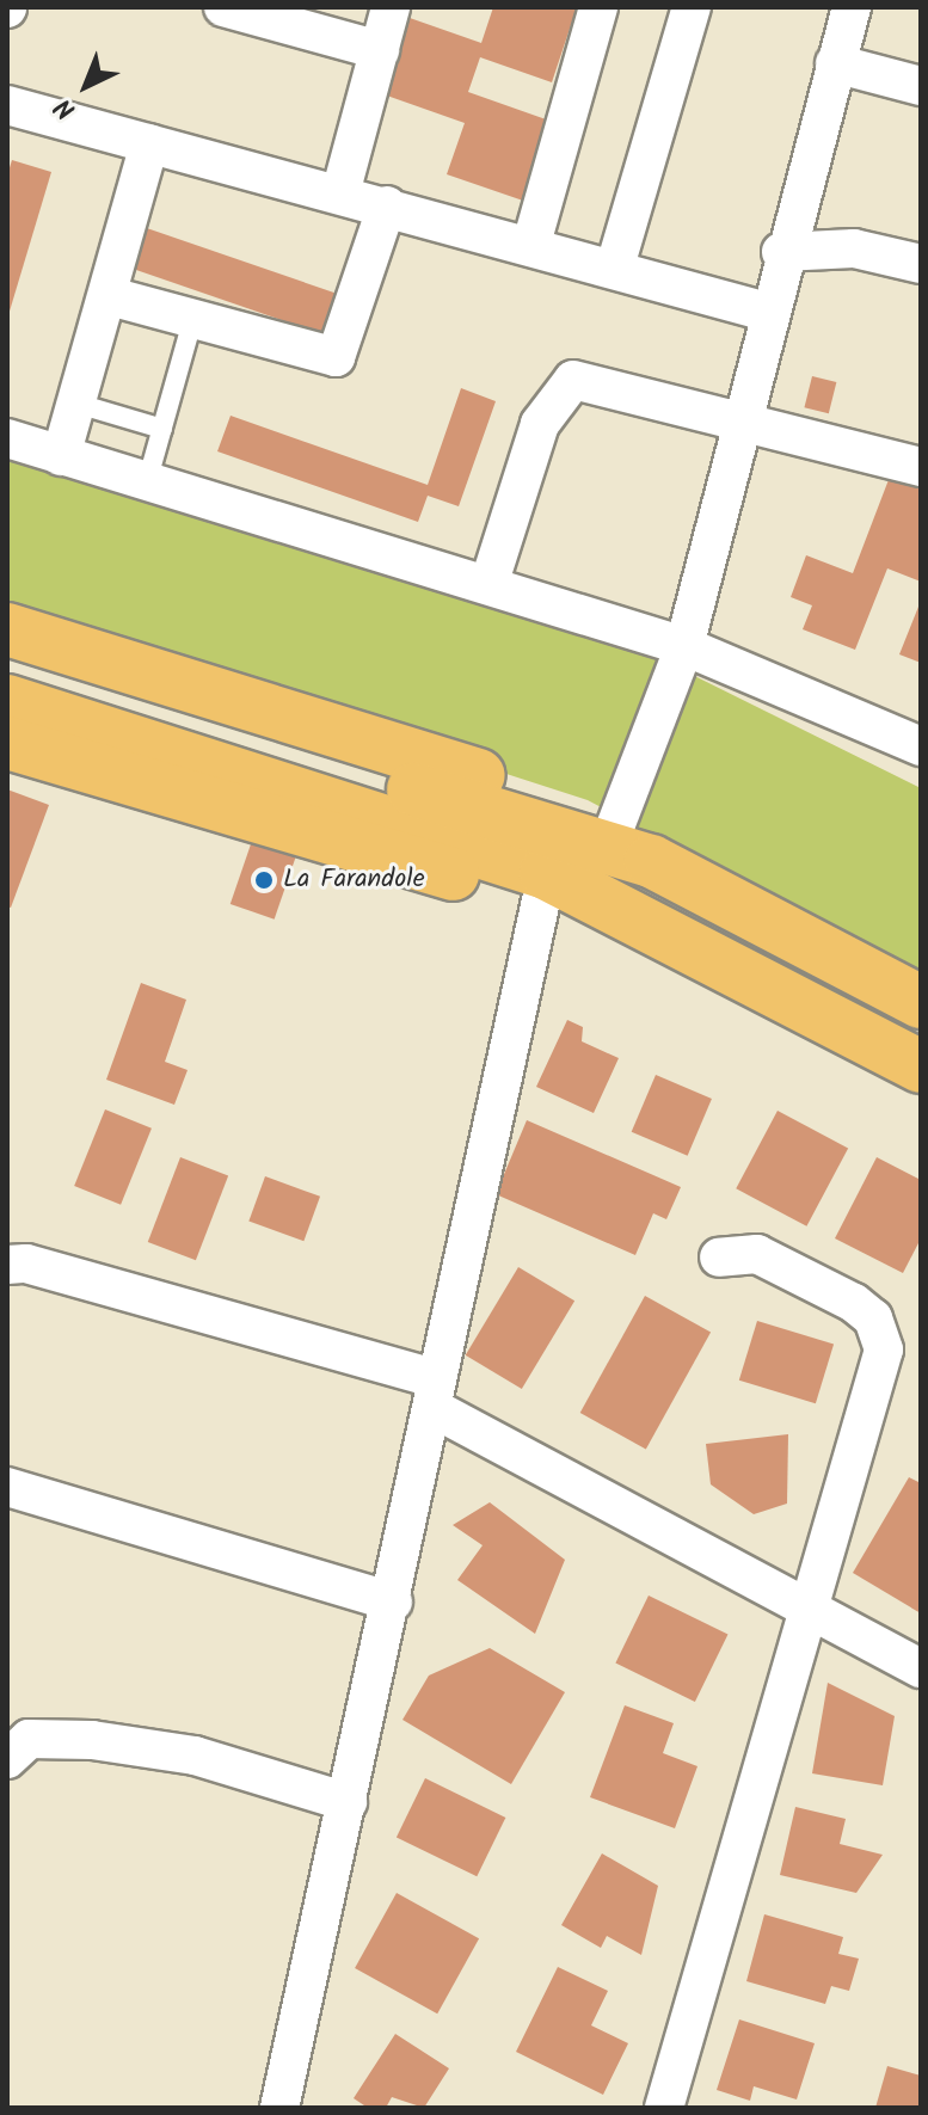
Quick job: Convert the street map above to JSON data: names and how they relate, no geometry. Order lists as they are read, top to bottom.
{
  "places": ["La Farandole"],
  "north": "bottom left"
}
